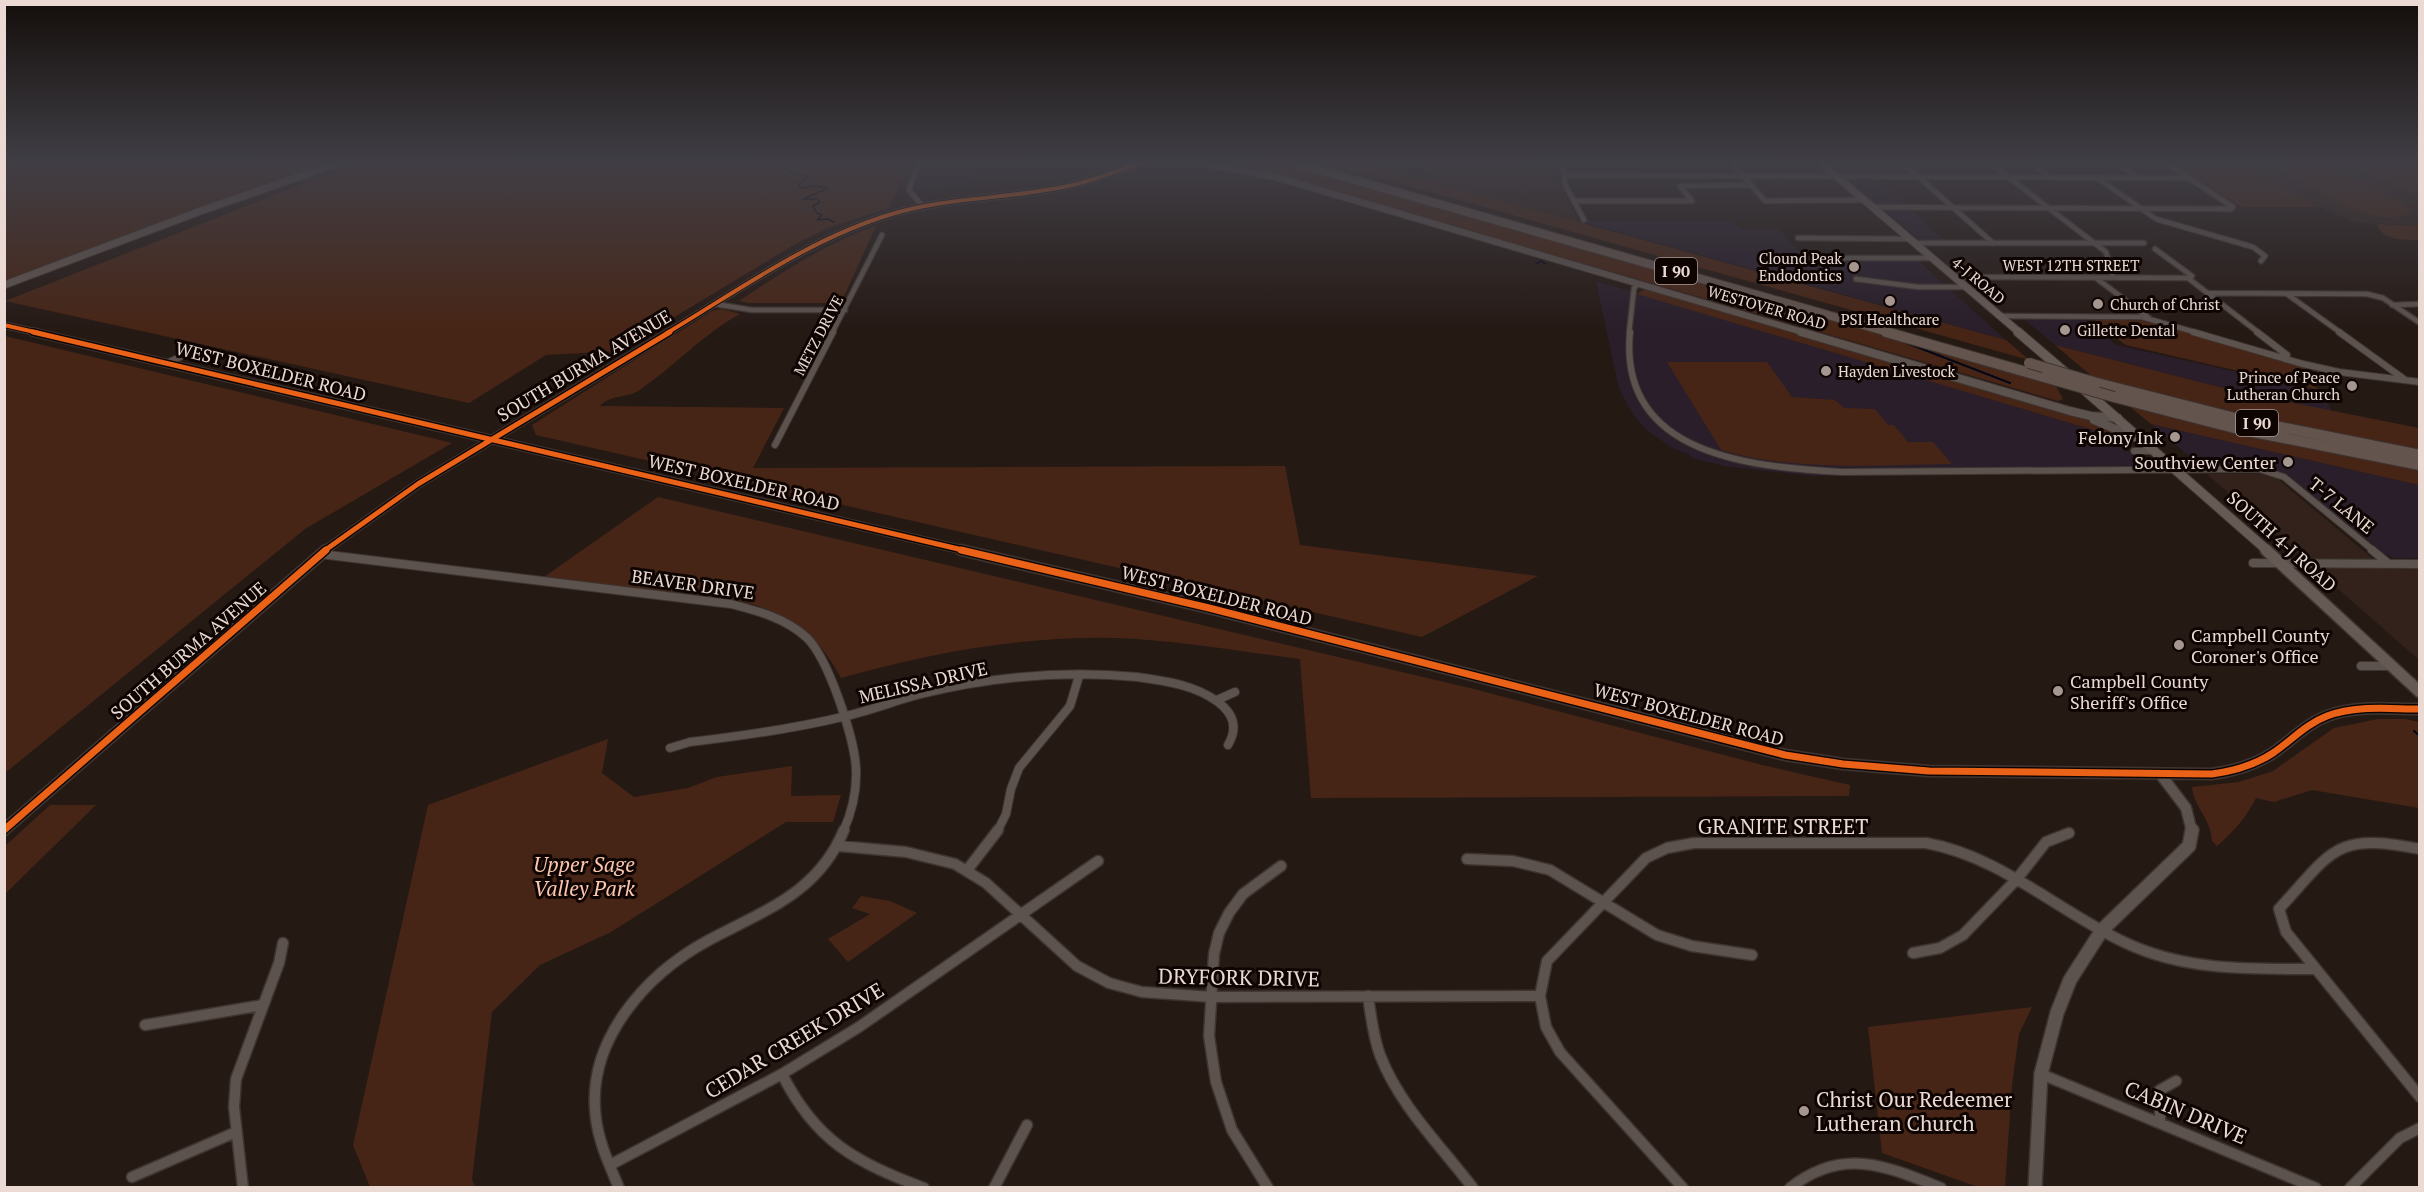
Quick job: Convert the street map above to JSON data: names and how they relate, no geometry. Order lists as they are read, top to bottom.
{
  "streets": {
    "highway": ["I 90"],
    "main road": ["4-J ROAD", "SOUTH 4-J ROAD"],
    "street": [
      "WEST 12TH STREET",
      "WESTOVER ROAD",
      "METZ DRIVE",
      "SOUTH BURMA AVENUE",
      "WEST BOXELDER ROAD",
      "T-7 LANE",
      "BEAVER DRIVE",
      "MELISSA DRIVE",
      "GRANITE STREET",
      "DRYFORK DRIVE",
      "CEDAR CREEK DRIVE",
      "CABIN DRIVE"
    ]
  },
  "crossings": [
    ["WEST 12TH STREET", "4-J ROAD"],
    ["4-J ROAD", "WESTOVER ROAD"],
    ["4-J ROAD", "SOUTH 4-J ROAD"],
    ["WESTOVER ROAD", "SOUTH 4-J ROAD"],
    ["SOUTH BURMA AVENUE", "WEST BOXELDER ROAD"],
    ["SOUTH BURMA AVENUE", "BEAVER DRIVE"],
    ["T-7 LANE", "SOUTH 4-J ROAD"],
    ["BEAVER DRIVE", "MELISSA DRIVE"],
    ["BEAVER DRIVE", "DRYFORK DRIVE"],
    ["BEAVER DRIVE", "CEDAR CREEK DRIVE"],
    ["GRANITE STREET", "DRYFORK DRIVE"],
    ["DRYFORK DRIVE", "CEDAR CREEK DRIVE"]
  ],
  "parks": ["Upper Sage Valley Park"],
  "places": [
    "Clound Peak Endodontics",
    "PSI Healthcare",
    "Church of Christ",
    "Gillette Dental",
    "Hayden Livestock",
    "Prince of Peace Lutheran Church",
    "Felony Ink",
    "Southview Center",
    "Campbell County Coroner's Office",
    "Campbell County Sheriff's Office",
    "Christ Our Redeemer Lutheran Church"
  ]
}
